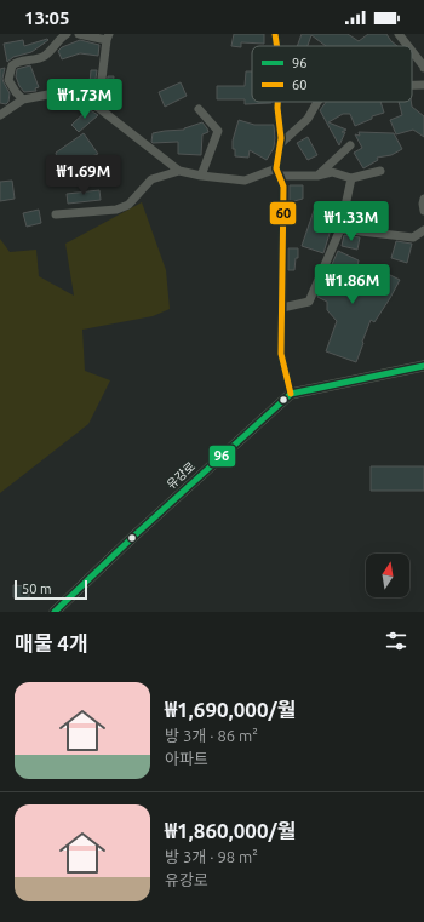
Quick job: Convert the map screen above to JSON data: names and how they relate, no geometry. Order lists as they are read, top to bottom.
{
  "streets": {
    "main road": ["유강로"]
  },
  "lines": ["transit line 60", "transit line 96"],
  "legend": ["96", "60"],
  "scale_bar": "50 m",
  "north": "top",
  "page": {
    "status": "13:05",
    "price": [
      "₩1.73M",
      "₩1.69M",
      "₩1.33M",
      "₩1.86M"
    ],
    "scale": "50 m",
    "heading": "매물 4개",
    "list": [
      {
        "name": "₩1,690,000/월",
        "note": "방 3개 · 86 m² · 아파트"
      },
      {
        "name": "₩1,860,000/월",
        "note": "방 3개 · 98 m² · 유강로"
      }
    ]
  }
}
